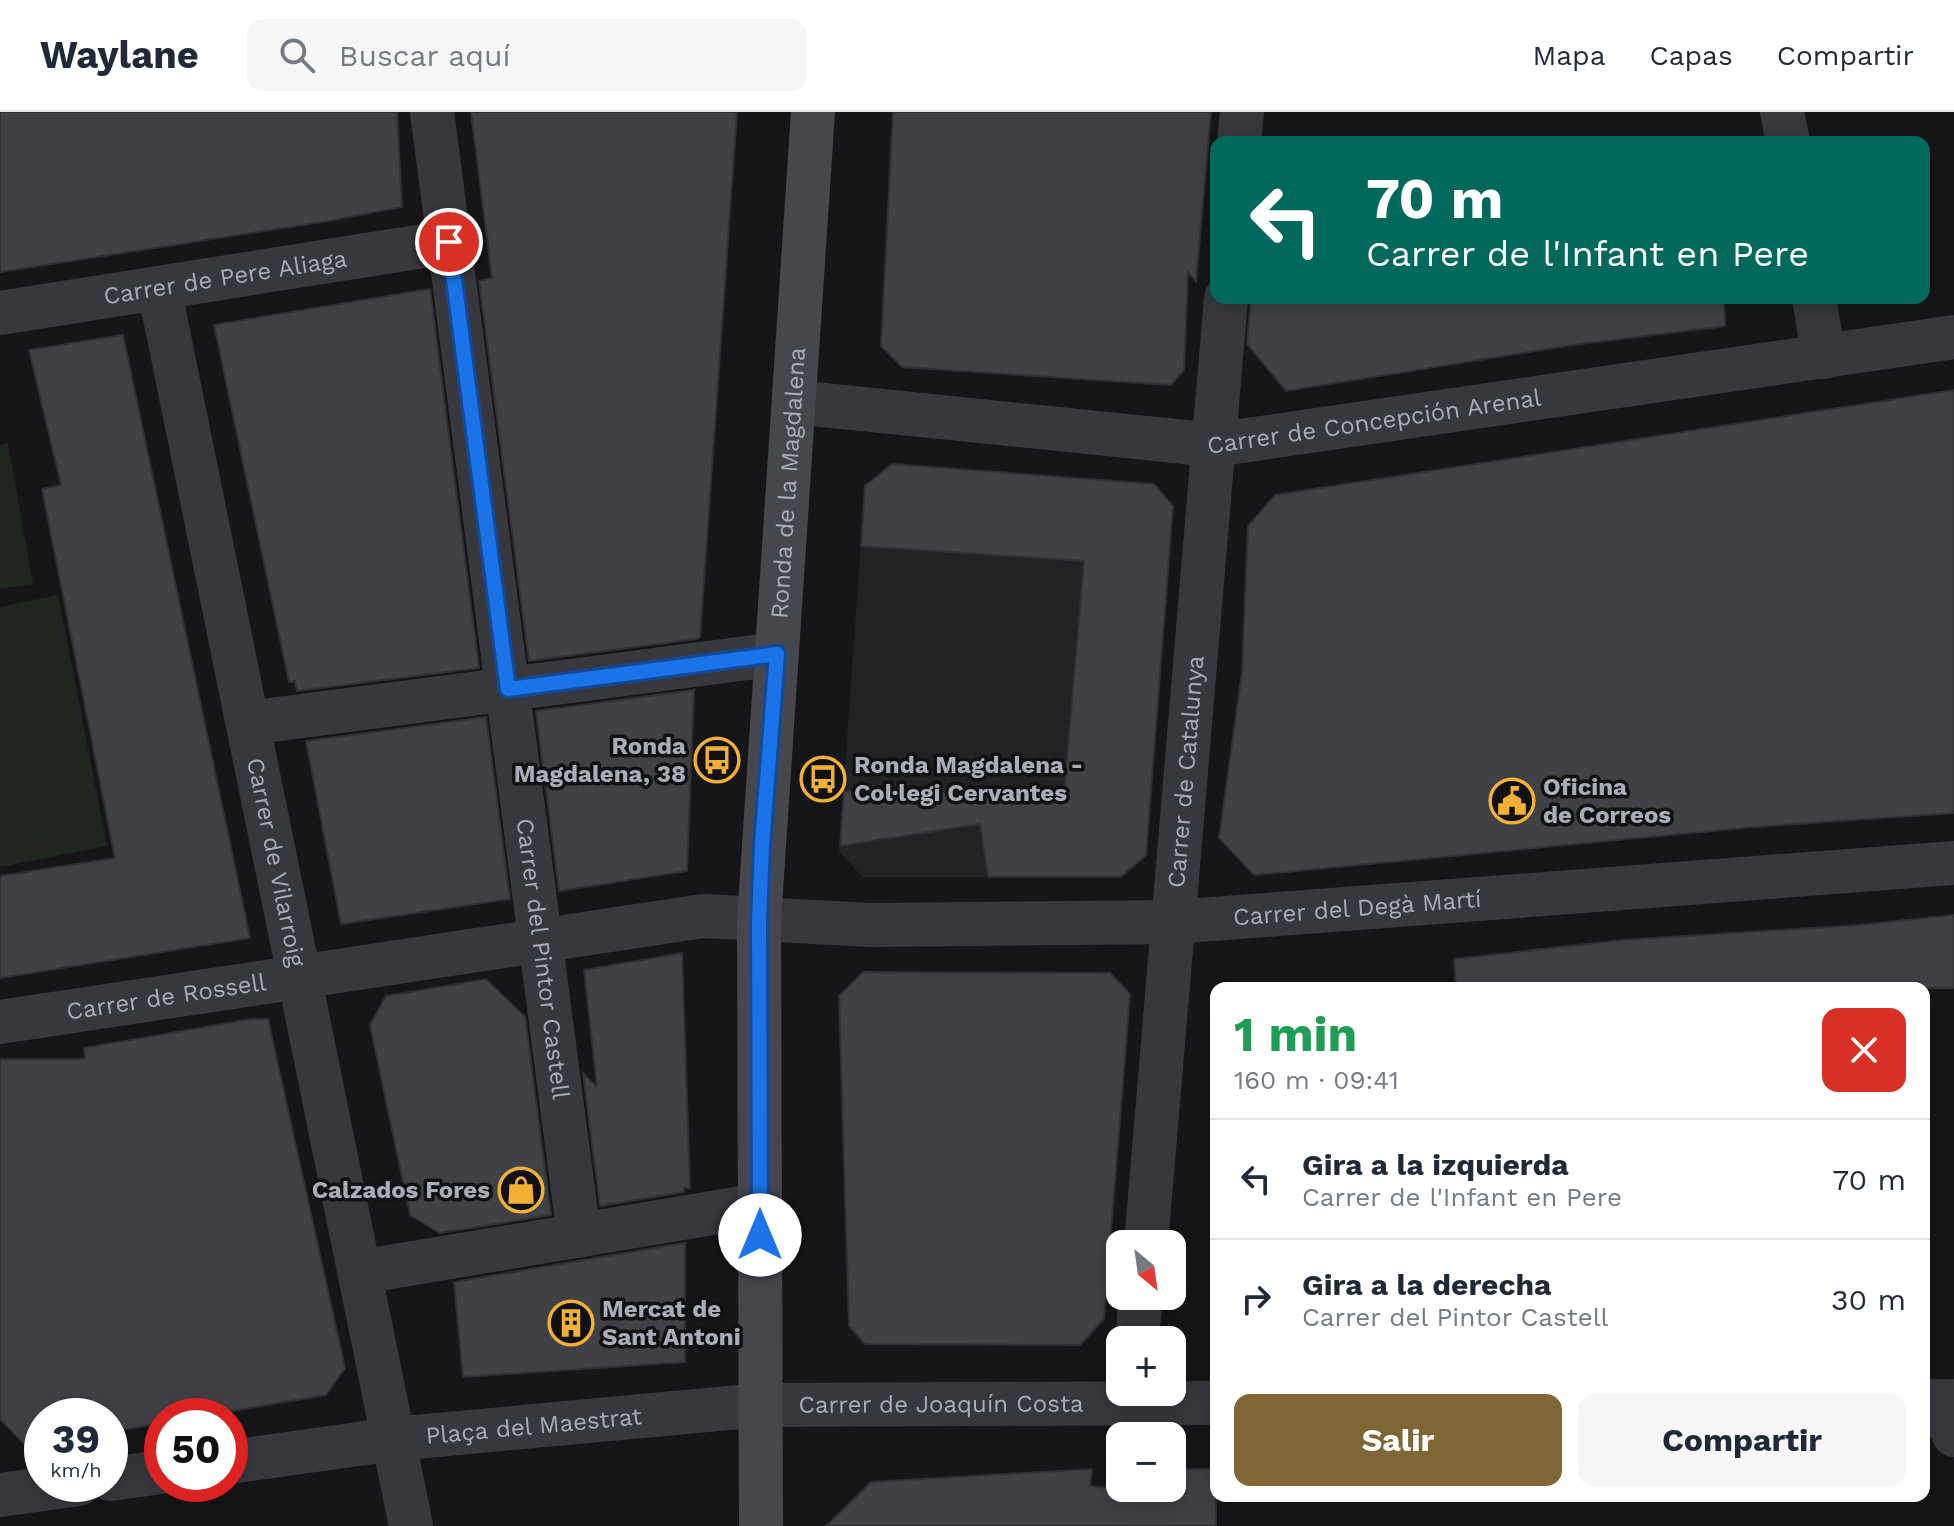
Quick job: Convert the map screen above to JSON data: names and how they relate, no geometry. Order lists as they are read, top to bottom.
{
  "streets": {
    "main road": ["Ronda de la Magdalena"],
    "street": [
      "Carrer de Pere Aliaga",
      "Carrer de Concepción Arenal",
      "Carrer de Catalunya",
      "Carrer de Vilarroig",
      "Carrer del Degà Martí",
      "Carrer del Pintor Castell",
      "Carrer de Rossell",
      "Carrer de Joaquín Costa",
      "Plaça del Maestrat"
    ]
  },
  "crossings": [
    ["Carrer de Pere Aliaga", "Carrer de Vilarroig"],
    ["Carrer de Pere Aliaga", "Carrer del Pintor Castell"],
    ["Carrer de Concepción Arenal", "Ronda de la Magdalena"],
    ["Carrer de Concepción Arenal", "Carrer de Catalunya"],
    ["Ronda de la Magdalena", "Carrer del Degà Martí"],
    ["Ronda de la Magdalena", "Carrer de Rossell"],
    ["Ronda de la Magdalena", "Carrer de Joaquín Costa"],
    ["Ronda de la Magdalena", "Plaça del Maestrat"],
    ["Carrer de Catalunya", "Carrer del Degà Martí"],
    ["Carrer de Vilarroig", "Carrer de Rossell"],
    ["Carrer de Vilarroig", "Plaça del Maestrat"],
    ["Carrer del Degà Martí", "Carrer de Rossell"],
    ["Carrer del Pintor Castell", "Carrer de Rossell"],
    ["Carrer de Joaquín Costa", "Plaça del Maestrat"]
  ],
  "places": {
    "bus stop": ["Ronda Magdalena, 38", "Ronda Magdalena - Col·legi Cervantes"],
    "public building": ["Oficina de Correos"],
    "shop": ["Calzados Fores"],
    "building": ["Mercat de Sant Antoni"]
  },
  "north": "bottom right",
  "page": {
    "header": "Waylane",
    "search": "Buscar aquí",
    "nav": ["Mapa", "Capas", "Compartir"],
    "turn": ["70 m", "Carrer de l'Infant en Pere"],
    "heading": ["1 min", "160 m · 09:41"],
    "list": [
      {
        "name": "Gira a la izquierda",
        "note": "Carrer de l'Infant en Pere",
        "value": "70 m"
      },
      {
        "name": "Gira a la derecha",
        "note": "Carrer del Pintor Castell",
        "value": "30 m"
      }
    ],
    "map_buttons": ["+", "−"],
    "buttons": ["Salir", "Compartir"],
    "speed": "39 km/h",
    "limit": "50"
  }
}
